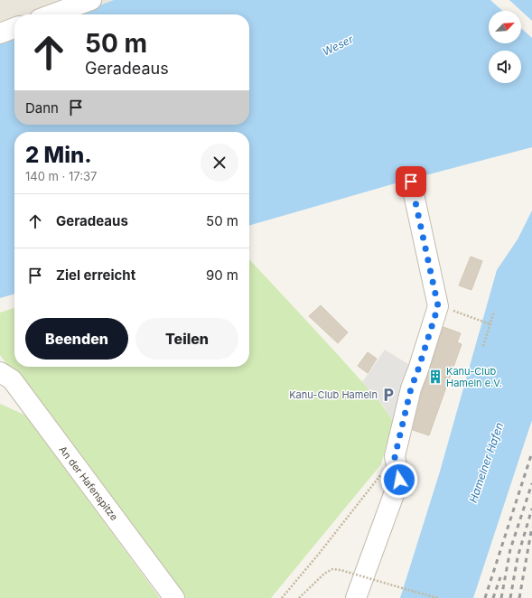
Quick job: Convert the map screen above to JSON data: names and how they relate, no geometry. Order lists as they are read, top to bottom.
{
  "streets": {
    "street": ["An der Hafenspitze"]
  },
  "water": ["Weser", "Hamelner Hafen"],
  "places": {
    "building": ["Kanu-Club Hameln e.V."],
    "parking": ["Kanu-Club Hameln"]
  },
  "north": "top right",
  "page": {
    "turn": ["50 m", "Geradeaus"],
    "then": "Dann",
    "heading": ["2 Min.", "140 m · 17:37"],
    "list": [
      {
        "name": "Geradeaus",
        "value": "50 m"
      },
      {
        "name": "Ziel erreicht",
        "value": "90 m"
      }
    ],
    "buttons": ["Beenden", "Teilen"]
  }
}
